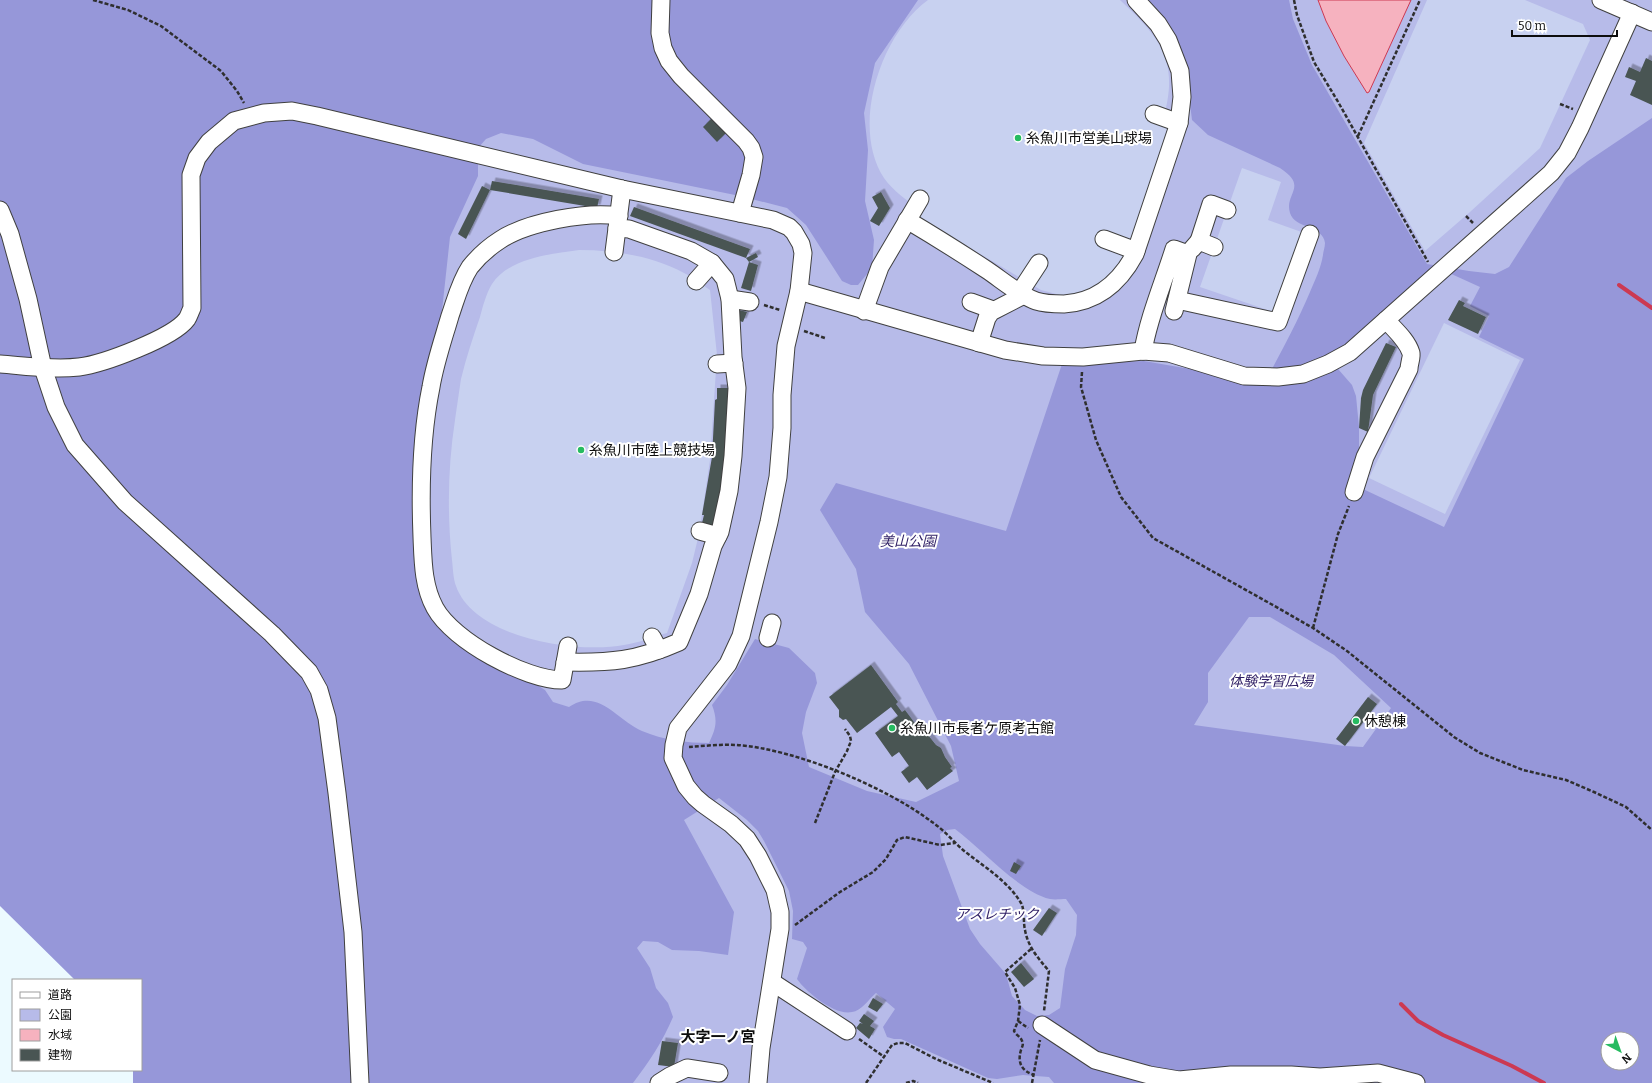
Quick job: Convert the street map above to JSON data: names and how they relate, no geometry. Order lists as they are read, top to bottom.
{
  "districts": ["大字一ノ宮"],
  "parks": ["美山公園", "体験学習広場", "アスレチック"],
  "places": [
    "糸魚川市営美山球場",
    "糸魚川市陸上競技場",
    "休憩棟",
    "糸魚川市長者ケ原考古館"
  ],
  "legend": [
    "道路",
    "公園",
    "水域",
    "建物"
  ],
  "scale_bar": "50 m",
  "north": "bottom right"
}
